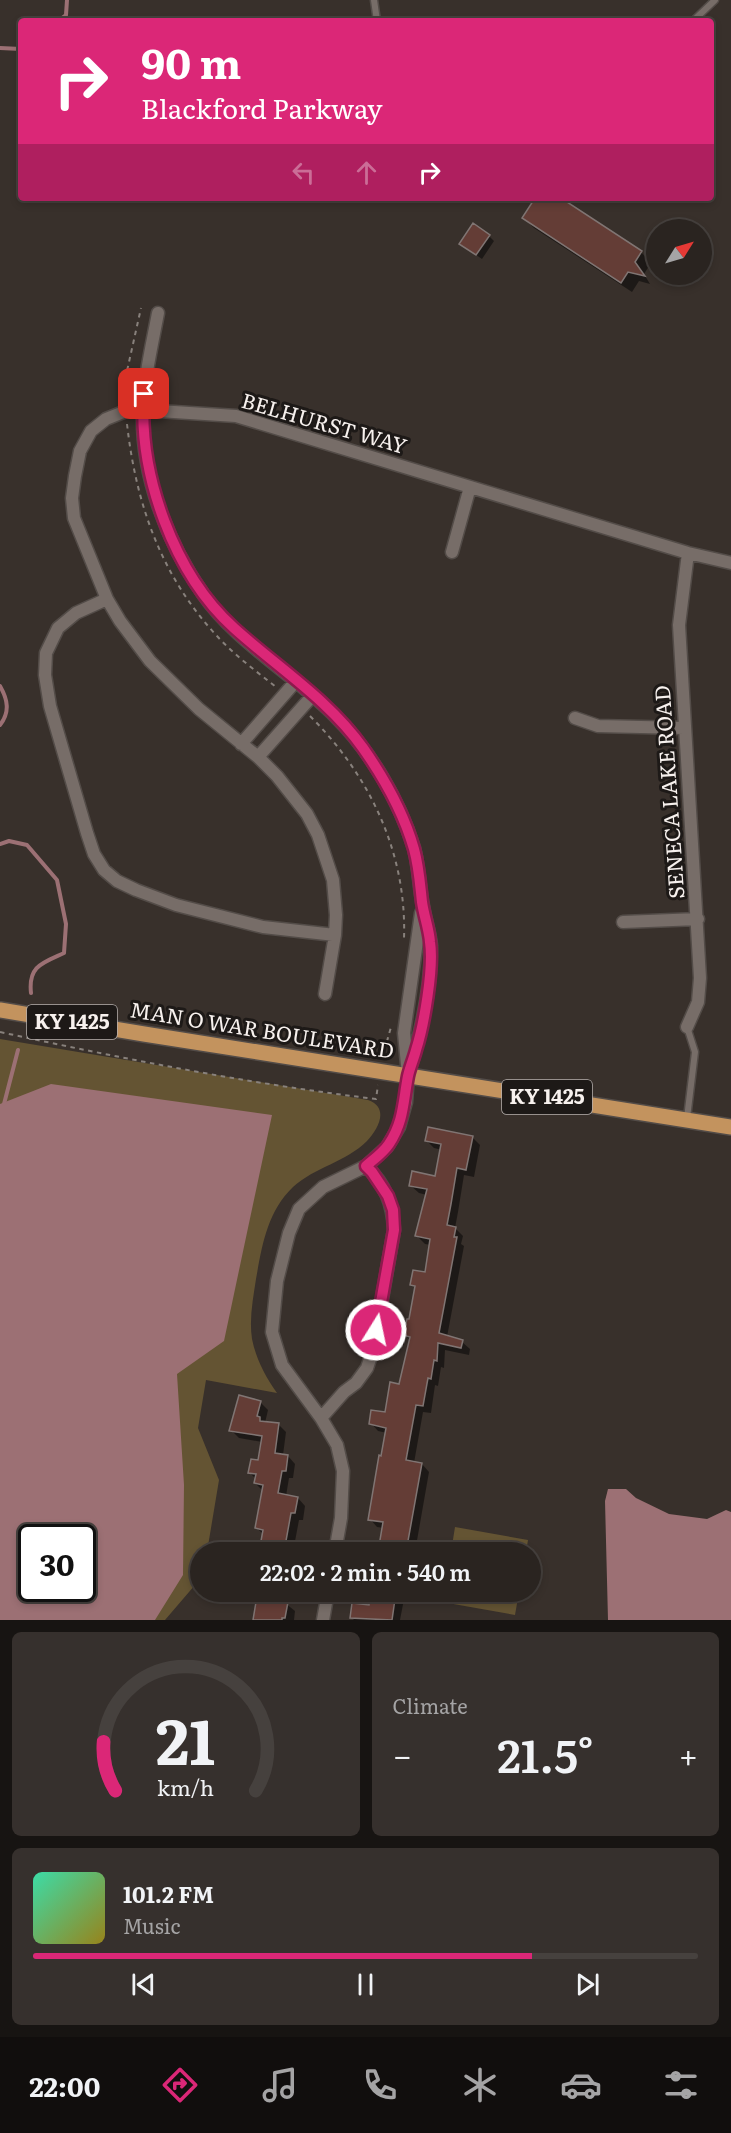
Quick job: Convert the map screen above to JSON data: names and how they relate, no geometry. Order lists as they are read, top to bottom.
{
  "streets": {
    "main road": ["KY 1425", "MAN O WAR BOULEVARD"],
    "street": ["BELHURST WAY", "SENECA LAKE ROAD"]
  },
  "crossings": [
    ["BELHURST WAY", "SENECA LAKE ROAD"]
  ],
  "north": "top right",
  "page": {
    "turn": ["90 m", "Blackford Parkway"],
    "limit": "30",
    "trip": "22:02 · 2 min · 540 m",
    "tile": "Climate",
    "heat": ["−", "21.5°", "+"],
    "song": ["101.2 FM", "Music"],
    "tabs": "22:00",
    "gauge": ["21", "km/h"]
  }
}
